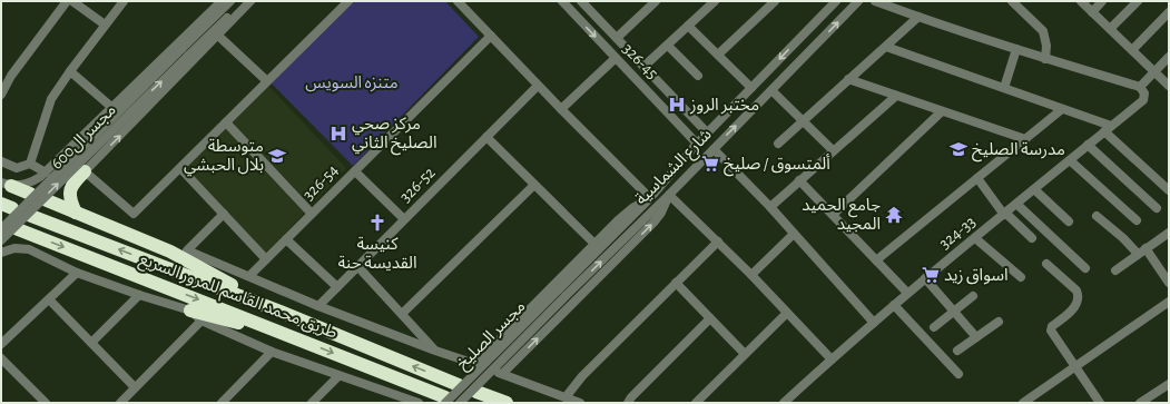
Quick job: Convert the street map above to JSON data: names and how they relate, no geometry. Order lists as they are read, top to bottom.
{
  "streets": {
    "highway": ["طريق محمد القاسم للمرور السريع"],
    "street": [
      "326-45",
      "مجسر ال600",
      "شارع الشماسية",
      "326-54",
      "326-52",
      "324-33",
      "مجسر الصليخ"
    ]
  },
  "crossings": [
    ["326-45", "شارع الشماسية"],
    ["شارع الشماسية", "مجسر الصليخ"],
    ["طريق محمد القاسم للمرور السريع", "مجسر الصليخ"]
  ],
  "parks": ["متنزه السويس"],
  "places": {
    "hospital": ["مختبر الروز", "مركز صحي الصليخ الثاني"],
    "school or university": ["مدرسة الصليخ", "متوسطة بلال الحبشي"],
    "supermarket": ["ألمتسوق / صليخ", "اسواق زيد"],
    "temple": ["جامع الحميد المجيد"],
    "church": ["كنيسة القديسة حنة"]
  }
}
